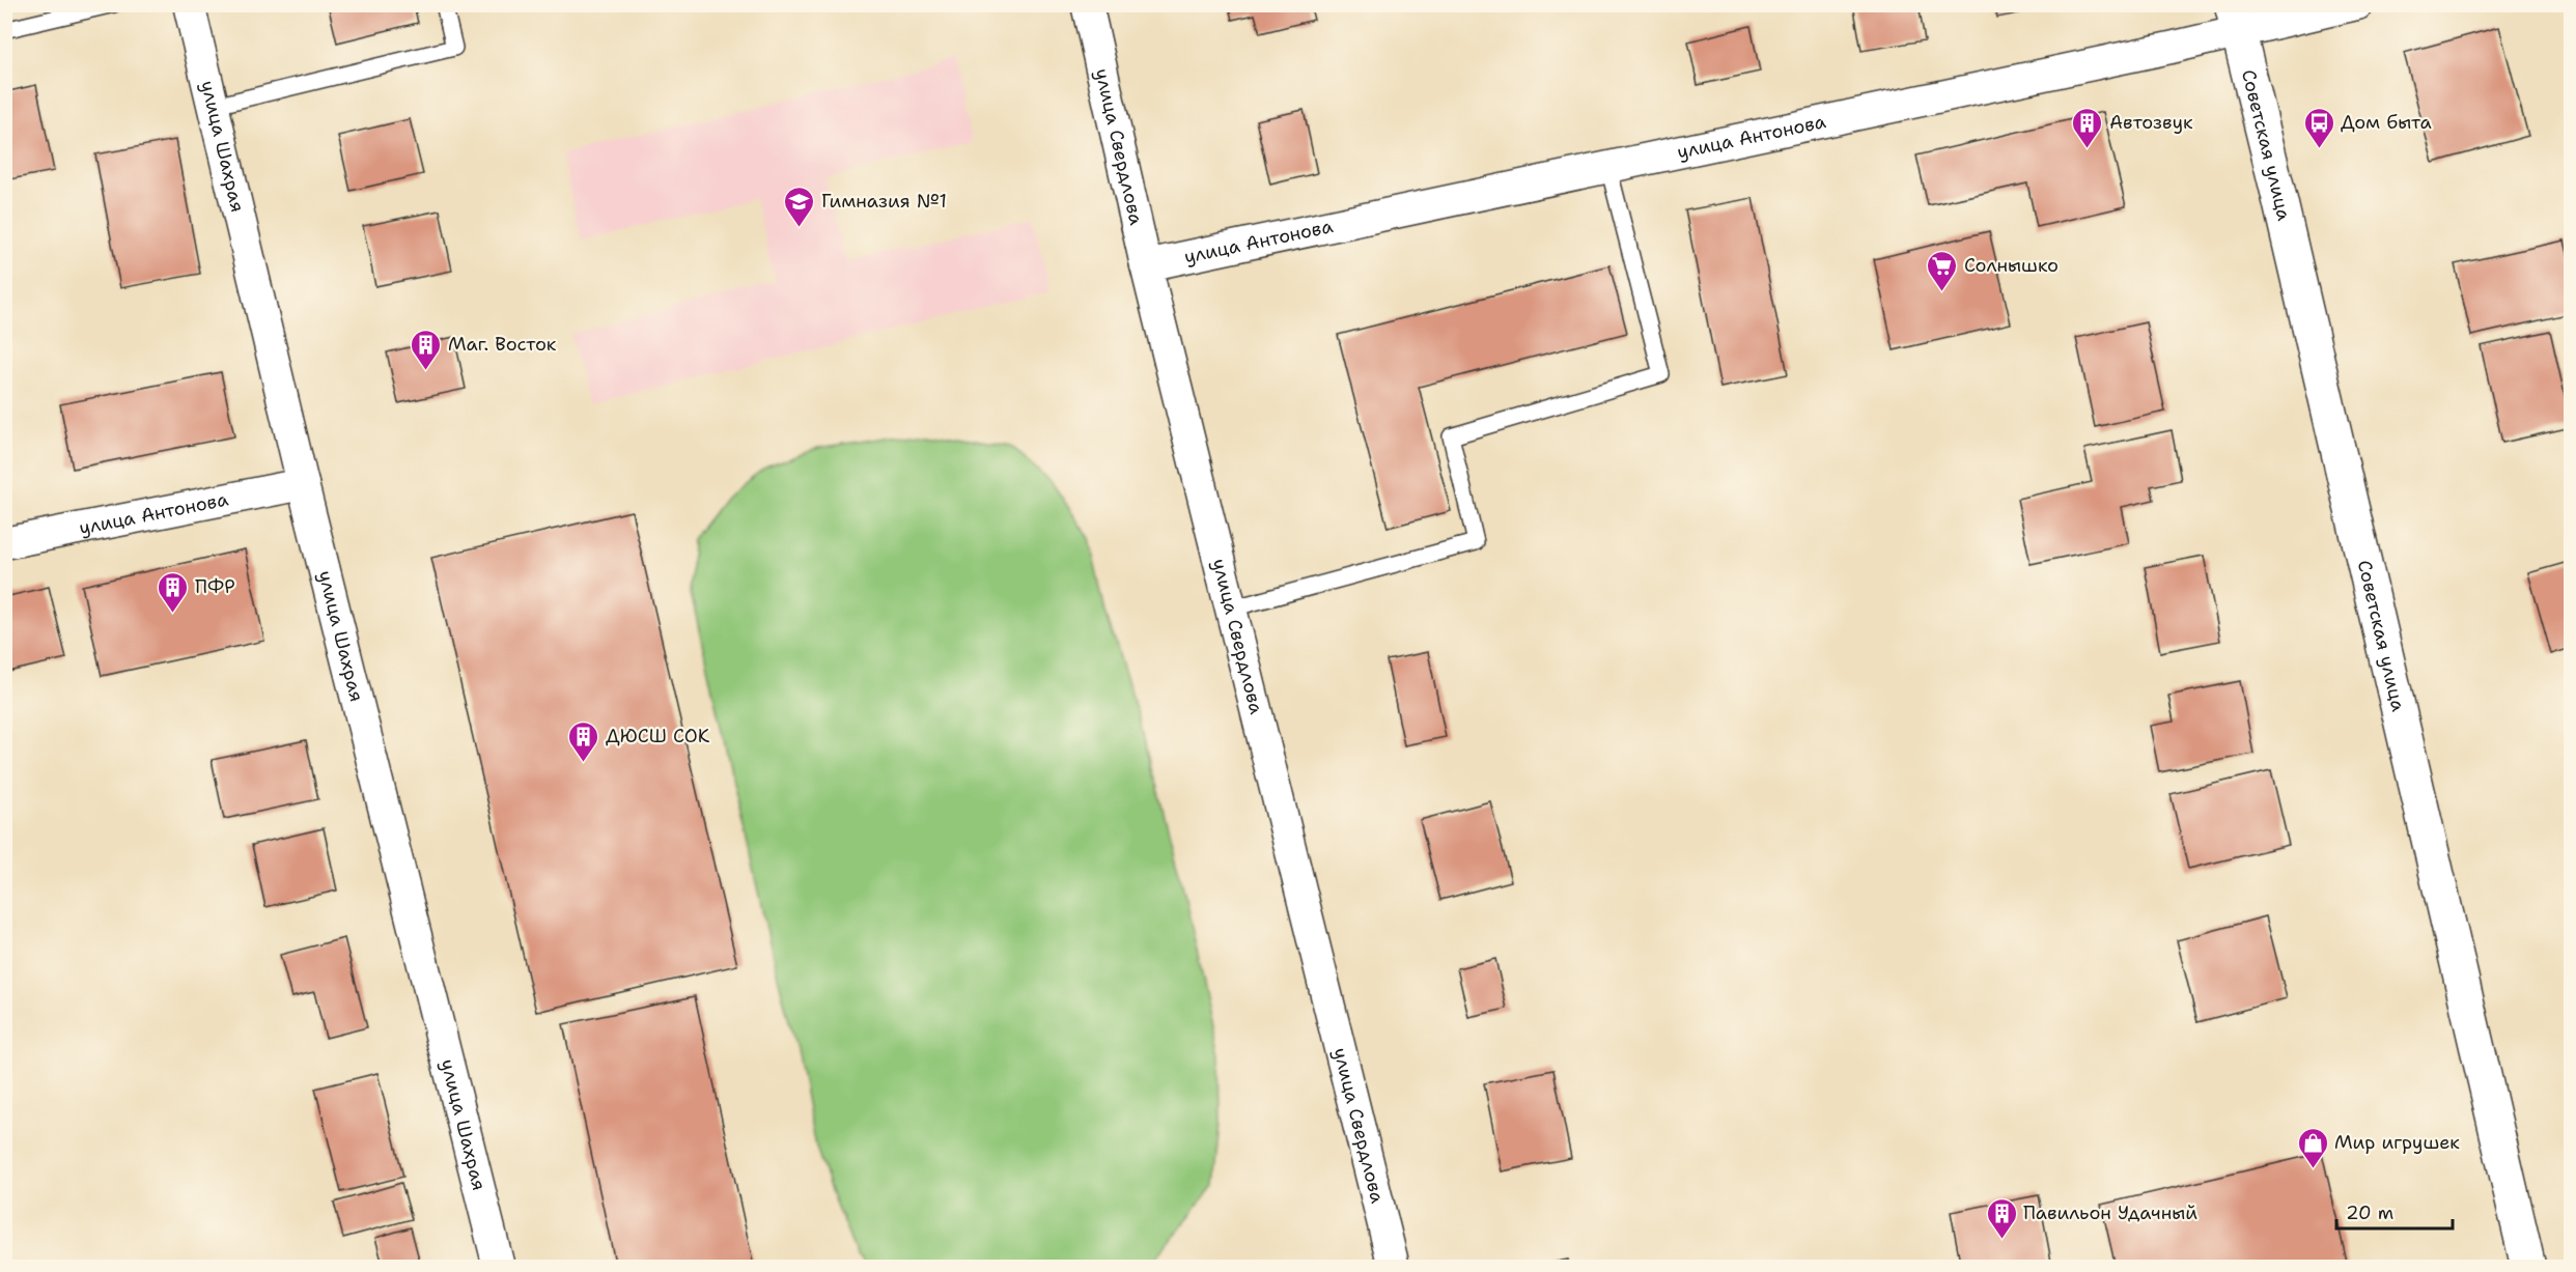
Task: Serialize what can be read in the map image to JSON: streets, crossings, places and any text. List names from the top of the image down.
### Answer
{
  "streets": {
    "main road": ["Советская улица"],
    "street": ["улица Антонова", "улица Шахрая", "улица Свердлова"]
  },
  "crossings": [
    ["улица Антонова", "Советская улица"],
    ["улица Антонова", "улица Шахрая"],
    ["улица Антонова", "улица Свердлова"]
  ],
  "places": {
    "building": [
      "Автозвук",
      "Маг. Восток",
      "ПФР",
      "ДЮСШ СОК",
      "Павильон Удачный"
    ],
    "bus stop": ["Дом быта"],
    "school or university": ["Гимназия №1"],
    "supermarket": ["Солнышко"],
    "shop": ["Мир игрушек"]
  },
  "scale_bar": "20 m"
}
